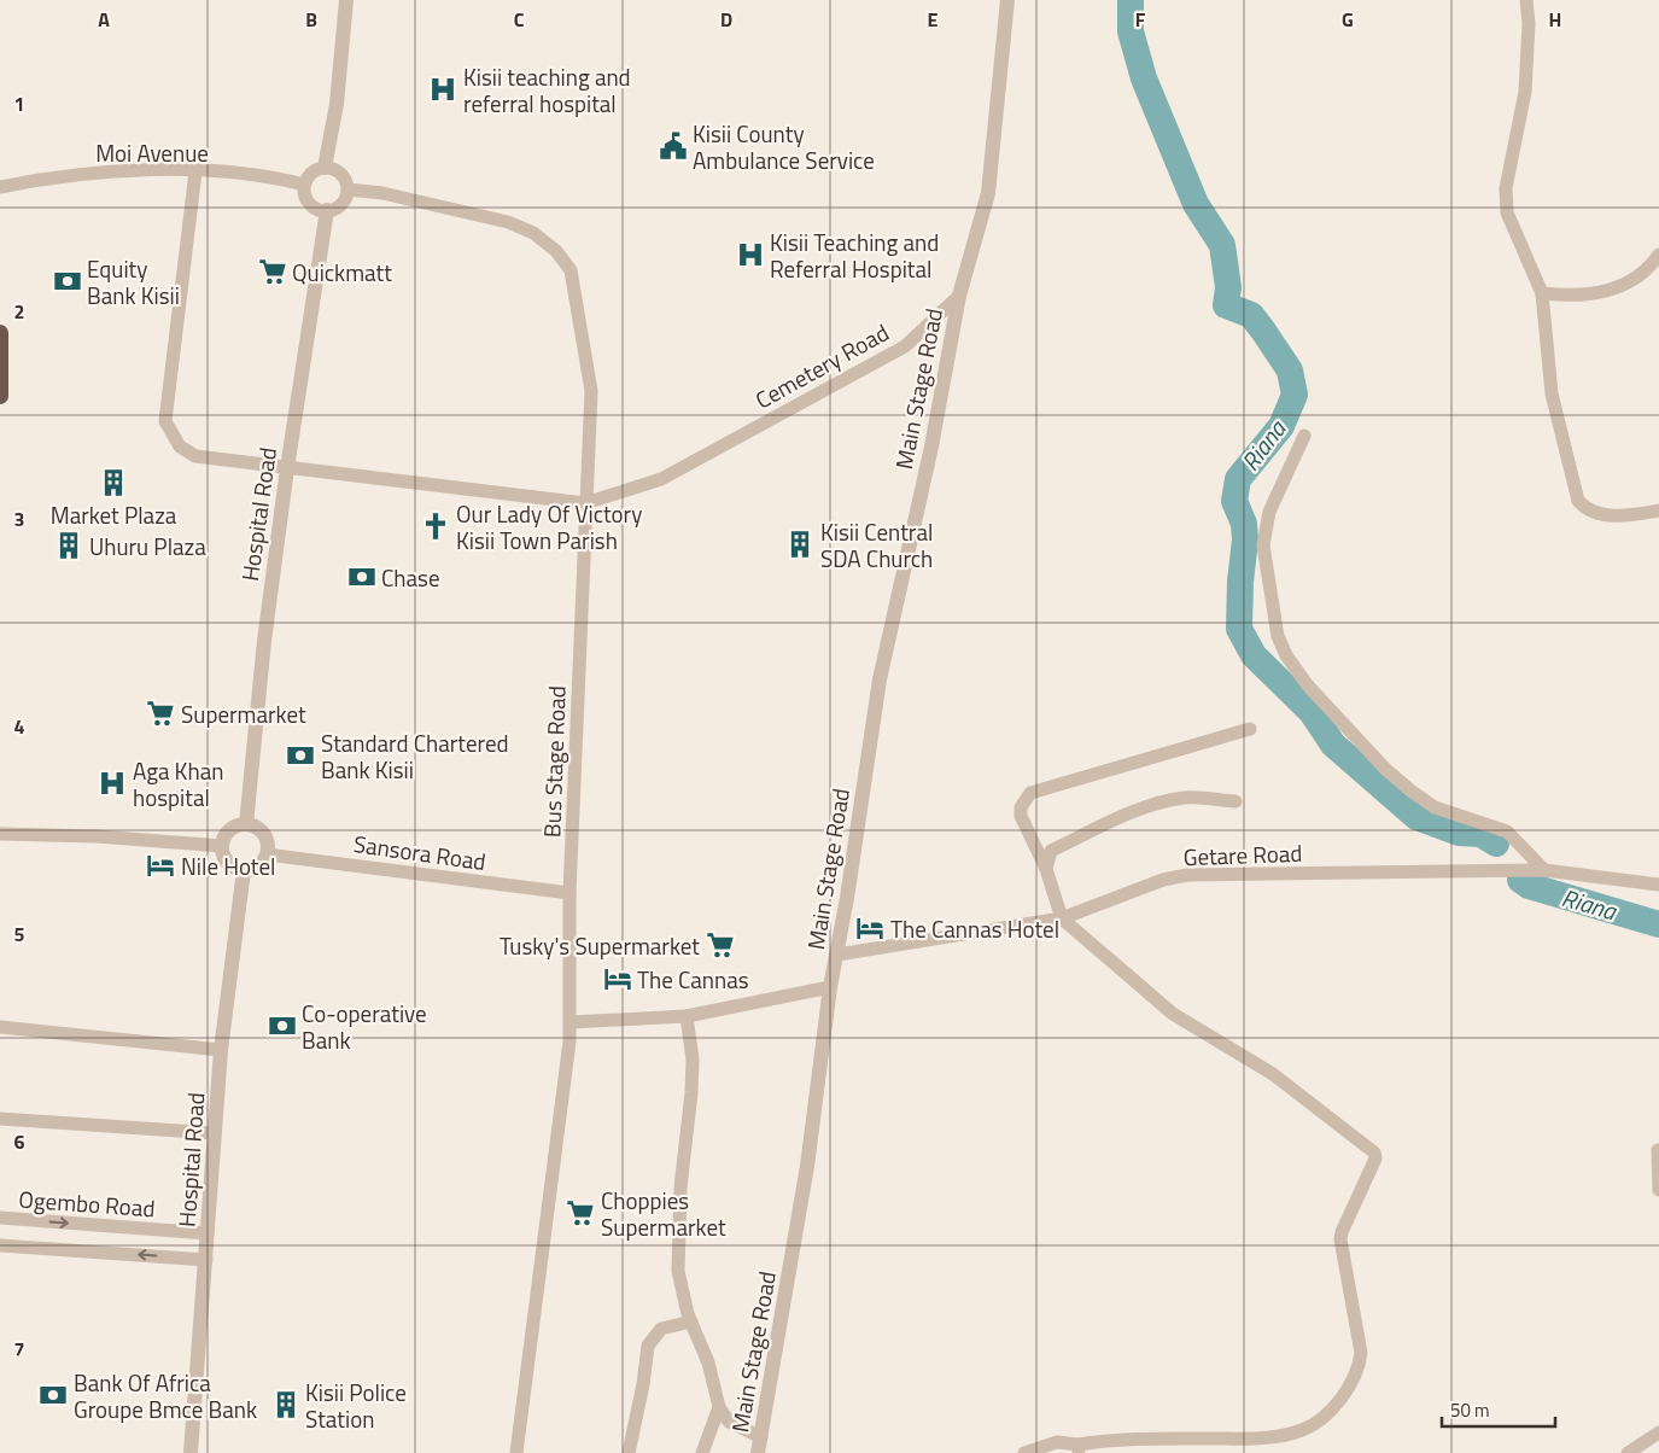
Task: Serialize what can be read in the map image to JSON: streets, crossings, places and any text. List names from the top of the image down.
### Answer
{
  "streets": {
    "street": [
      "Moi Avenue",
      "Cemetery Road",
      "Main Stage Road",
      "Hospital Road",
      "Bus Stage Road",
      "Sansora Road",
      "Getare Road",
      "Ogembo Road"
    ]
  },
  "crossings": [
    ["Moi Avenue", "Hospital Road"],
    ["Moi Avenue", "Bus Stage Road"],
    ["Cemetery Road", "Main Stage Road"],
    ["Cemetery Road", "Bus Stage Road"],
    ["Main Stage Road", "Getare Road"],
    ["Hospital Road", "Bus Stage Road"],
    ["Hospital Road", "Sansora Road"],
    ["Hospital Road", "Ogembo Road"],
    ["Bus Stage Road", "Sansora Road"]
  ],
  "water": ["Riana"],
  "places": {
    "hospital": ["Kisii teaching and referral hospital", "Kisii Teaching and Referral Hospital", "Aga Khan hospital"],
    "public building": ["Kisii County Ambulance Service"],
    "supermarket": [
      "Quickmatt",
      "Supermarket",
      "Tusky's Supermarket",
      "Choppies Supermarket"
    ],
    "bank": [
      "Equity Bank Kisii",
      "Chase",
      "Standard Chartered Bank Kisii",
      "Co-operative Bank",
      "Bank Of Africa Groupe Bmce Bank"
    ],
    "building": [
      "Market Plaza",
      "Kisii Central SDA Church",
      "Uhuru Plaza",
      "Kisii Police Station"
    ],
    "church": ["Our Lady Of Victory Kisii Town Parish"],
    "hotel": ["Nile Hotel", "The Cannas Hotel", "The Cannas"]
  },
  "scale_bar": "50 m",
  "grid": {
    "columns": [
      "A",
      "B",
      "C",
      "D",
      "E",
      "F",
      "G",
      "H"
    ],
    "rows": [
      "1",
      "2",
      "3",
      "4",
      "5",
      "6",
      "7"
    ]
  }
}
